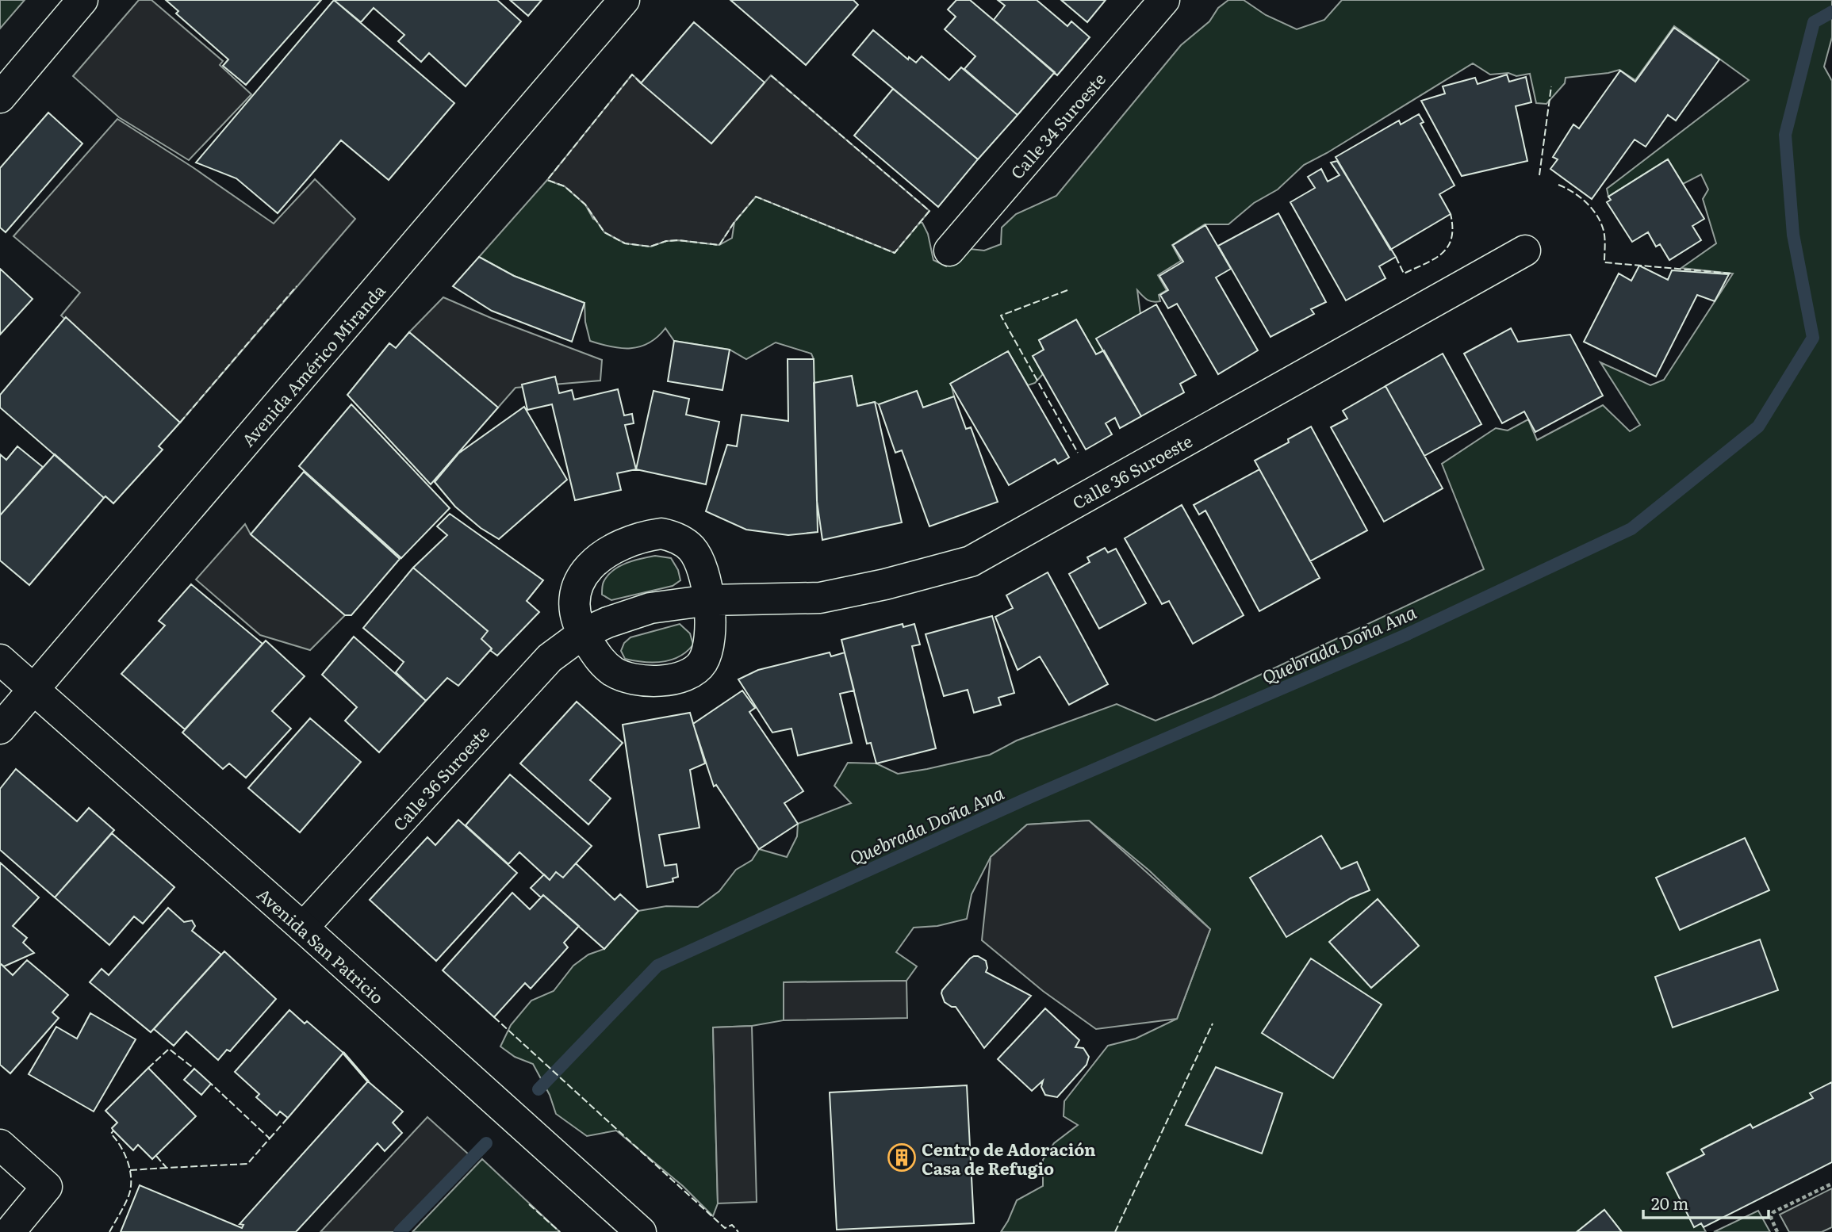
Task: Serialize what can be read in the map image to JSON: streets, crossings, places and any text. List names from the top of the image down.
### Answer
{
  "streets": {
    "street": [
      "Calle 34 Suroeste",
      "Avenida Américo Miranda",
      "Calle 36 Suroeste",
      "Avenida San Patricio"
    ]
  },
  "crossings": [
    ["Avenida Américo Miranda", "Avenida San Patricio"],
    ["Calle 36 Suroeste", "Avenida San Patricio"]
  ],
  "water": ["Quebrada Doña Ana"],
  "places": {
    "building": ["Centro de Adoración Casa de Refugio"]
  },
  "scale_bar": "20 m"
}
